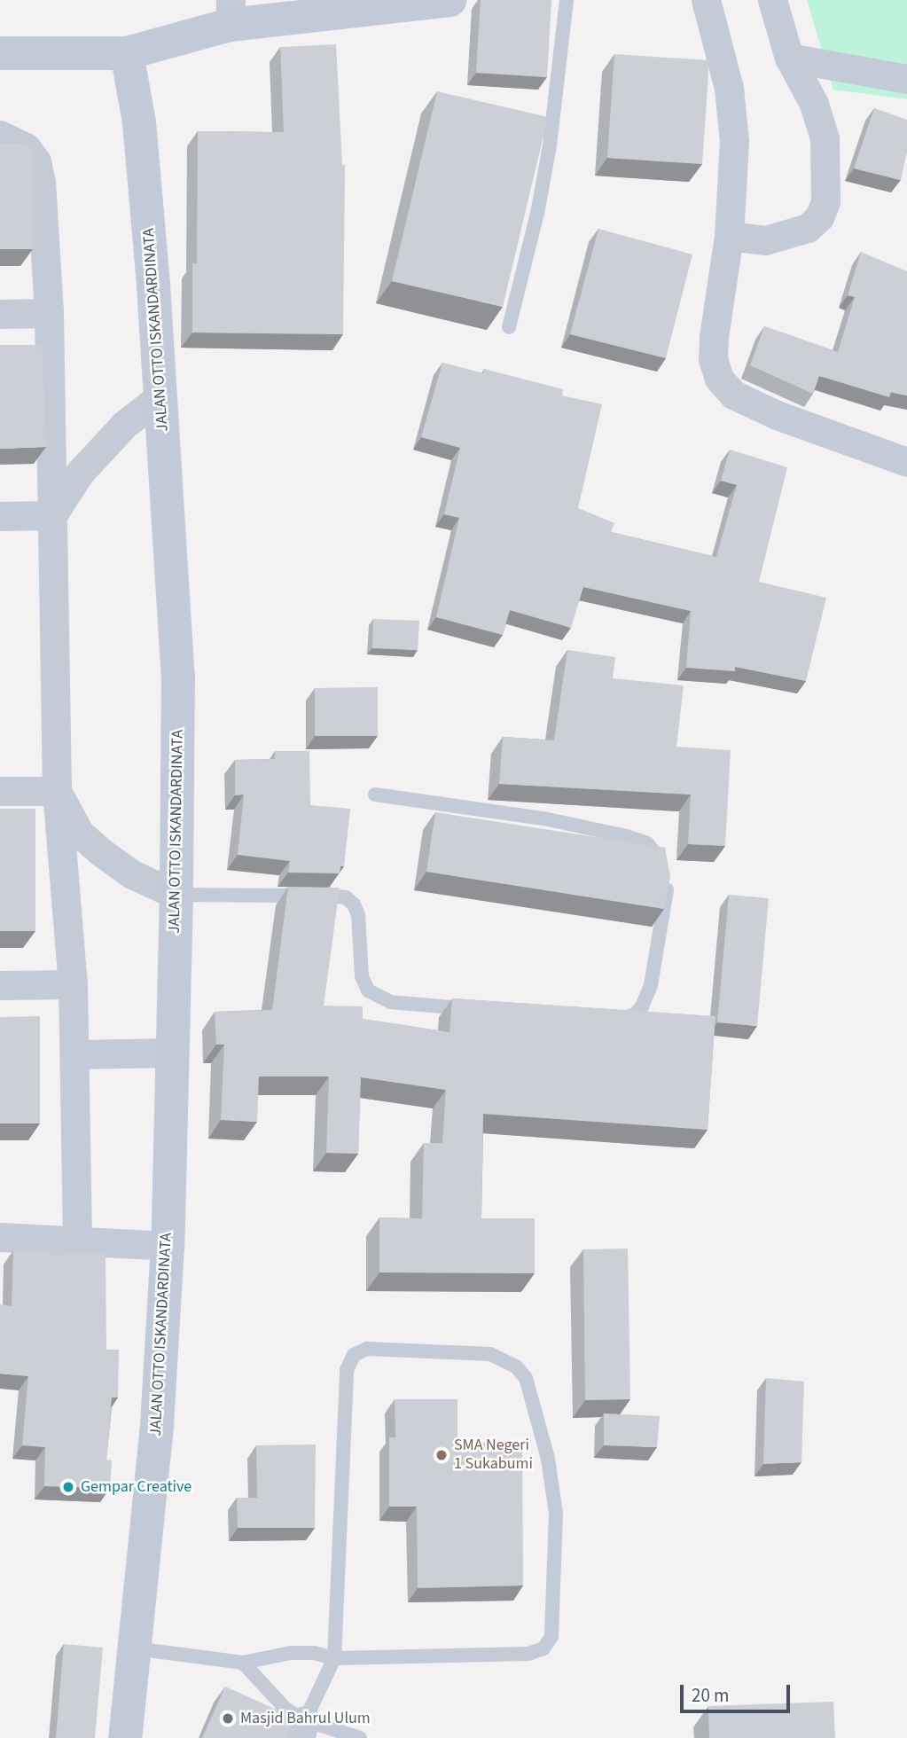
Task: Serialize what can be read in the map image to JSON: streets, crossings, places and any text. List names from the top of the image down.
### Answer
{
  "streets": {
    "main road": ["JALAN OTTO ISKANDARDINATA"]
  },
  "places": ["SMA Negeri 1 Sukabumi", "Gempar Creative", "Masjid Bahrul Ulum"],
  "scale_bar": "20 m"
}
